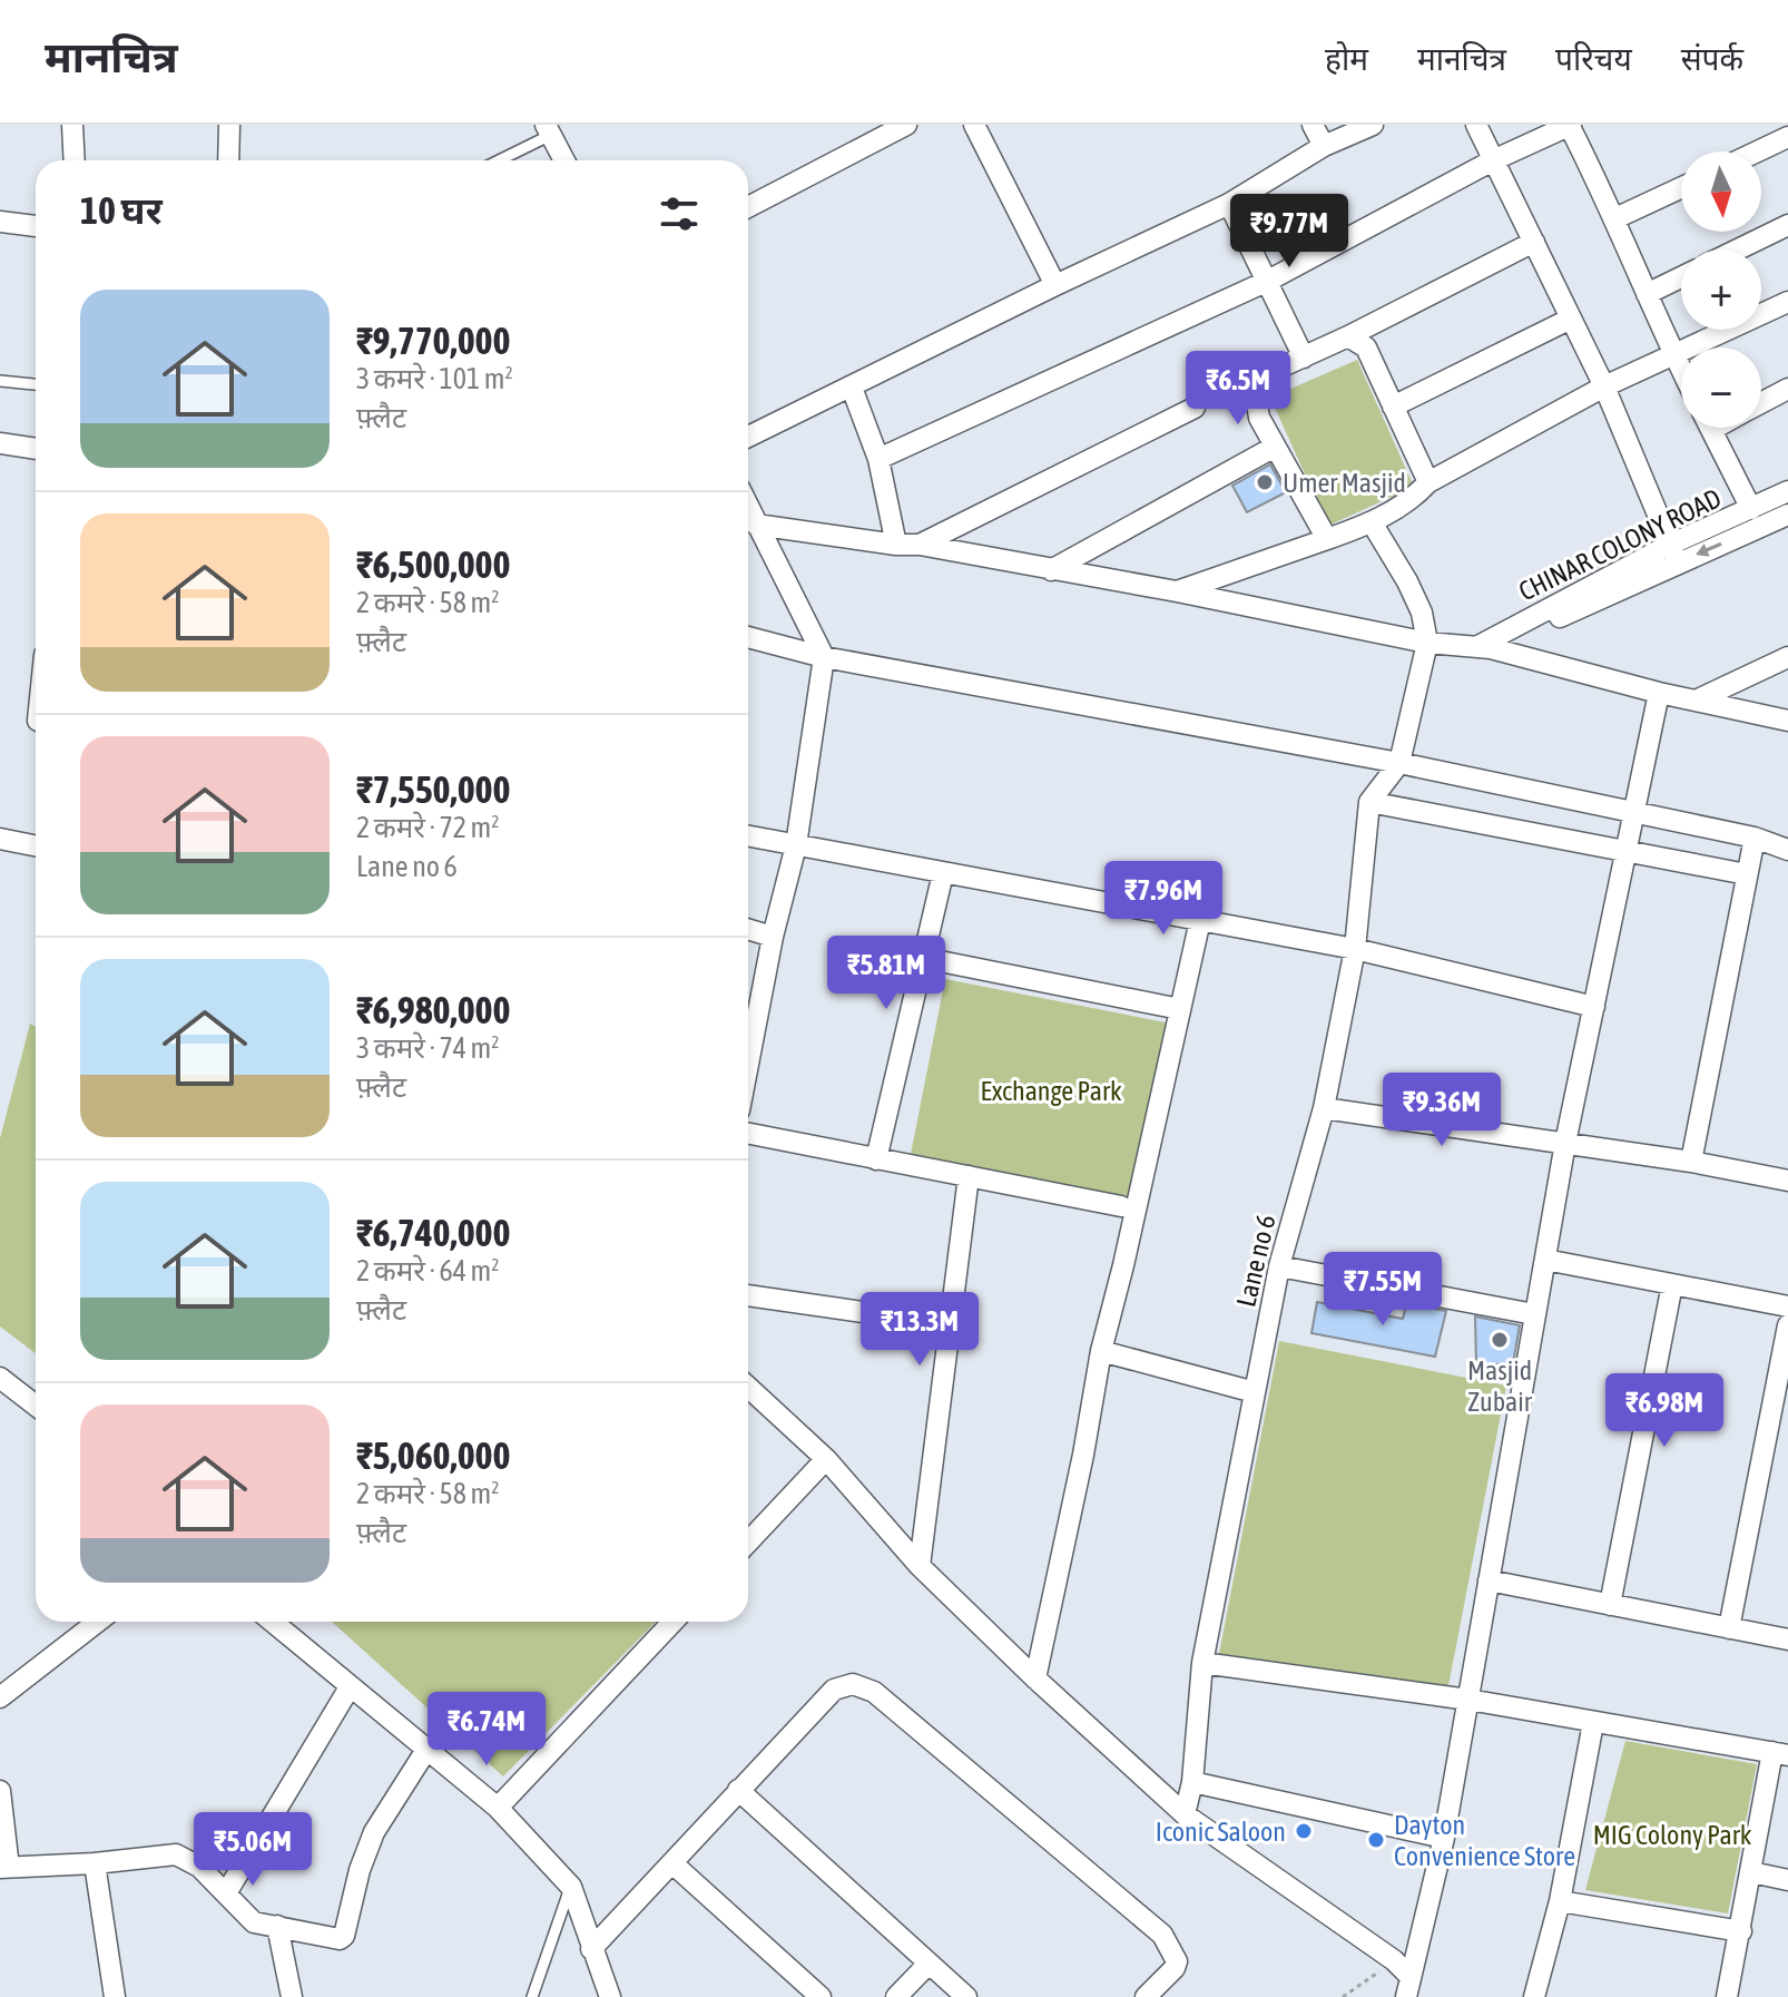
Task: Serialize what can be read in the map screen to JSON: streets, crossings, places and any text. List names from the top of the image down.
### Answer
{
  "streets": {
    "street": ["CHINAR COLONY ROAD", "Lane no 6"]
  },
  "parks": ["Exchange Park", "MIG Colony Park"],
  "places": [
    "Umer Masjid",
    "Masjid Zubair",
    "Iconic Saloon",
    "Dayton Convenience Store"
  ],
  "north": "bottom",
  "page": {
    "header": "मानचित्र",
    "nav": [
      "होम",
      "मानचित्र",
      "परिचय",
      "संपर्क"
    ],
    "map_buttons": ["+", "−"],
    "heading": "10 घर",
    "price": [
      "₹9.77M",
      "₹6.5M",
      "₹7.96M",
      "₹5.81M",
      "₹9.36M",
      "₹7.55M",
      "₹13.3M",
      "₹6.98M",
      "₹6.74M",
      "₹5.06M"
    ],
    "list": [
      {
        "name": "₹9,770,000",
        "note": "3 कमरे · 101 m² · फ़्लैट"
      },
      {
        "name": "₹6,500,000",
        "note": "2 कमरे · 58 m² · फ़्लैट"
      },
      {
        "name": "₹7,550,000",
        "note": "2 कमरे · 72 m² · Lane no 6"
      },
      {
        "name": "₹6,980,000",
        "note": "3 कमरे · 74 m² · फ़्लैट"
      },
      {
        "name": "₹6,740,000",
        "note": "2 कमरे · 64 m² · फ़्लैट"
      },
      {
        "name": "₹5,060,000",
        "note": "2 कमरे · 58 m² · फ़्लैट"
      }
    ]
  }
}
